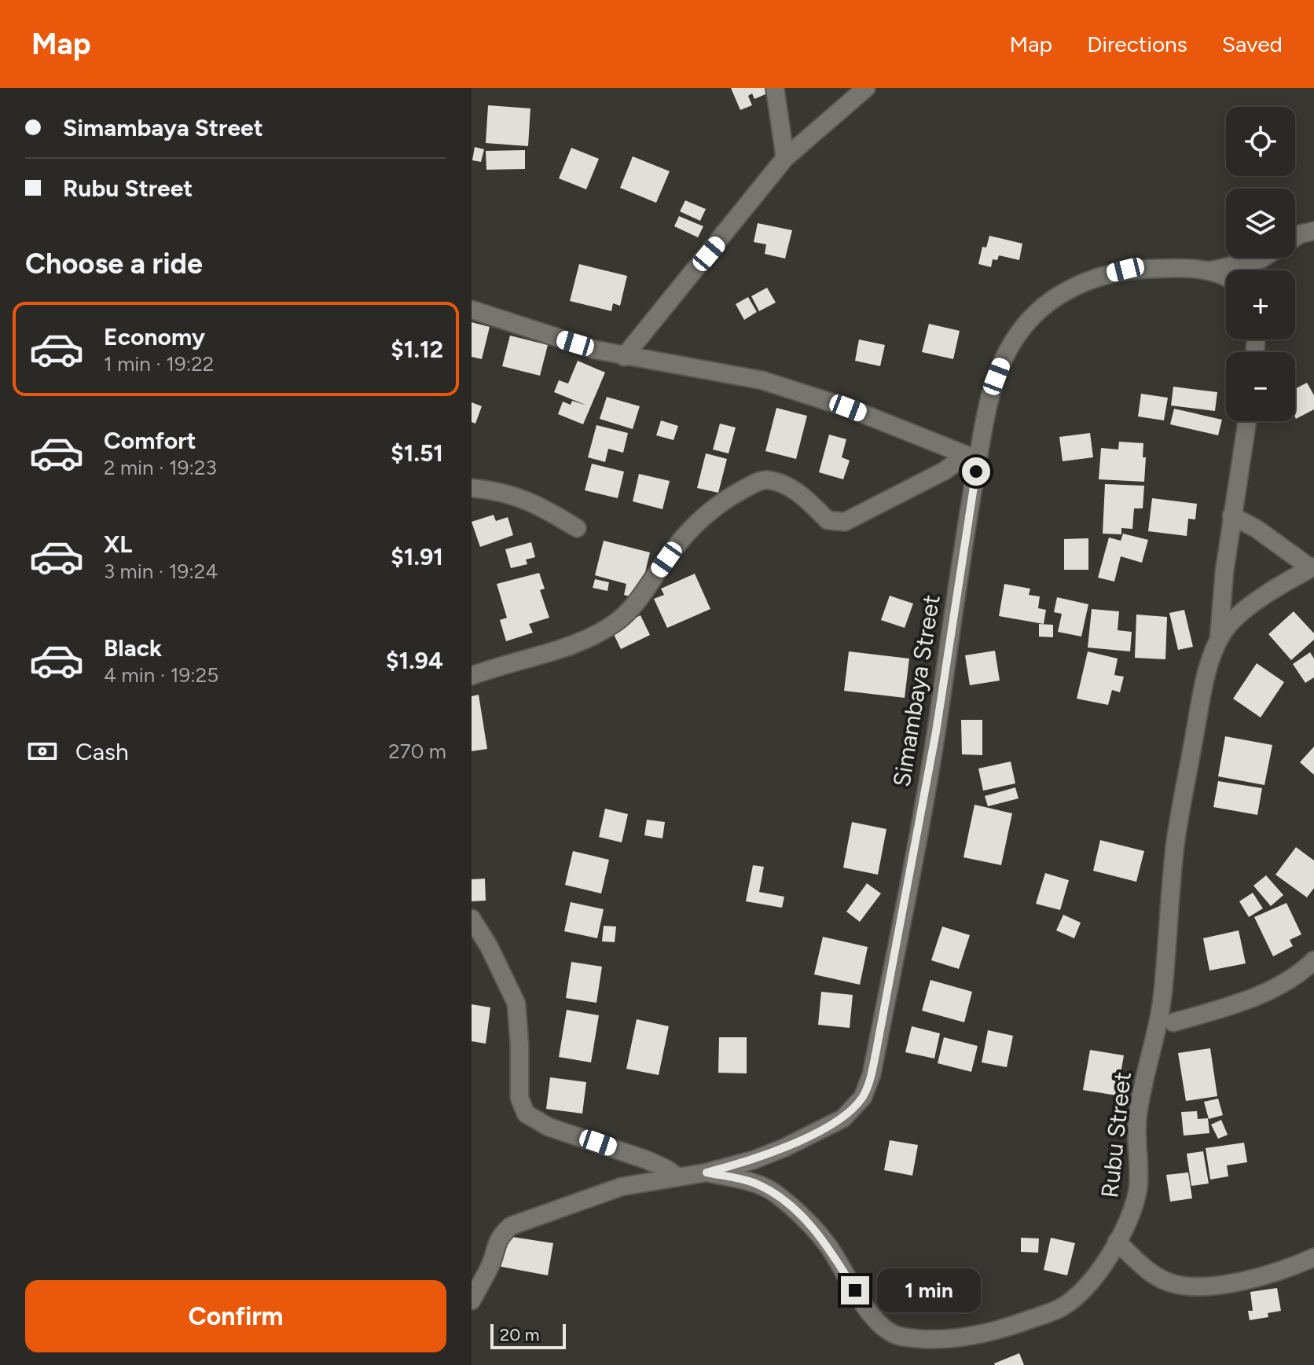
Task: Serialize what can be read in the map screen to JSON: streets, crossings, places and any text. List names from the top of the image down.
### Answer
{
  "streets": {
    "street": ["Simambaya Street", "Rubu Street"]
  },
  "crossings": [
    ["Simambaya Street", "Rubu Street"]
  ],
  "scale_bar": "20 m",
  "page": {
    "header": "Map",
    "nav": ["Map", "Directions", "Saved"],
    "banner": ["Simambaya Street", "Rubu Street"],
    "map_buttons": ["+", "−"],
    "heading": "Choose a ride",
    "list": [
      {
        "name": "Economy",
        "note": "1 min · 19:22",
        "value": "$1.12"
      },
      {
        "name": "Comfort",
        "note": "2 min · 19:23",
        "value": "$1.51"
      },
      {
        "name": "XL",
        "note": "3 min · 19:24",
        "value": "$1.91"
      },
      {
        "name": "Black",
        "note": "4 min · 19:25",
        "value": "$1.94"
      }
    ],
    "pay": ["Cash", "270 m"],
    "buttons": "Confirm",
    "bubble": "1 min",
    "scale": "20 m"
  }
}
